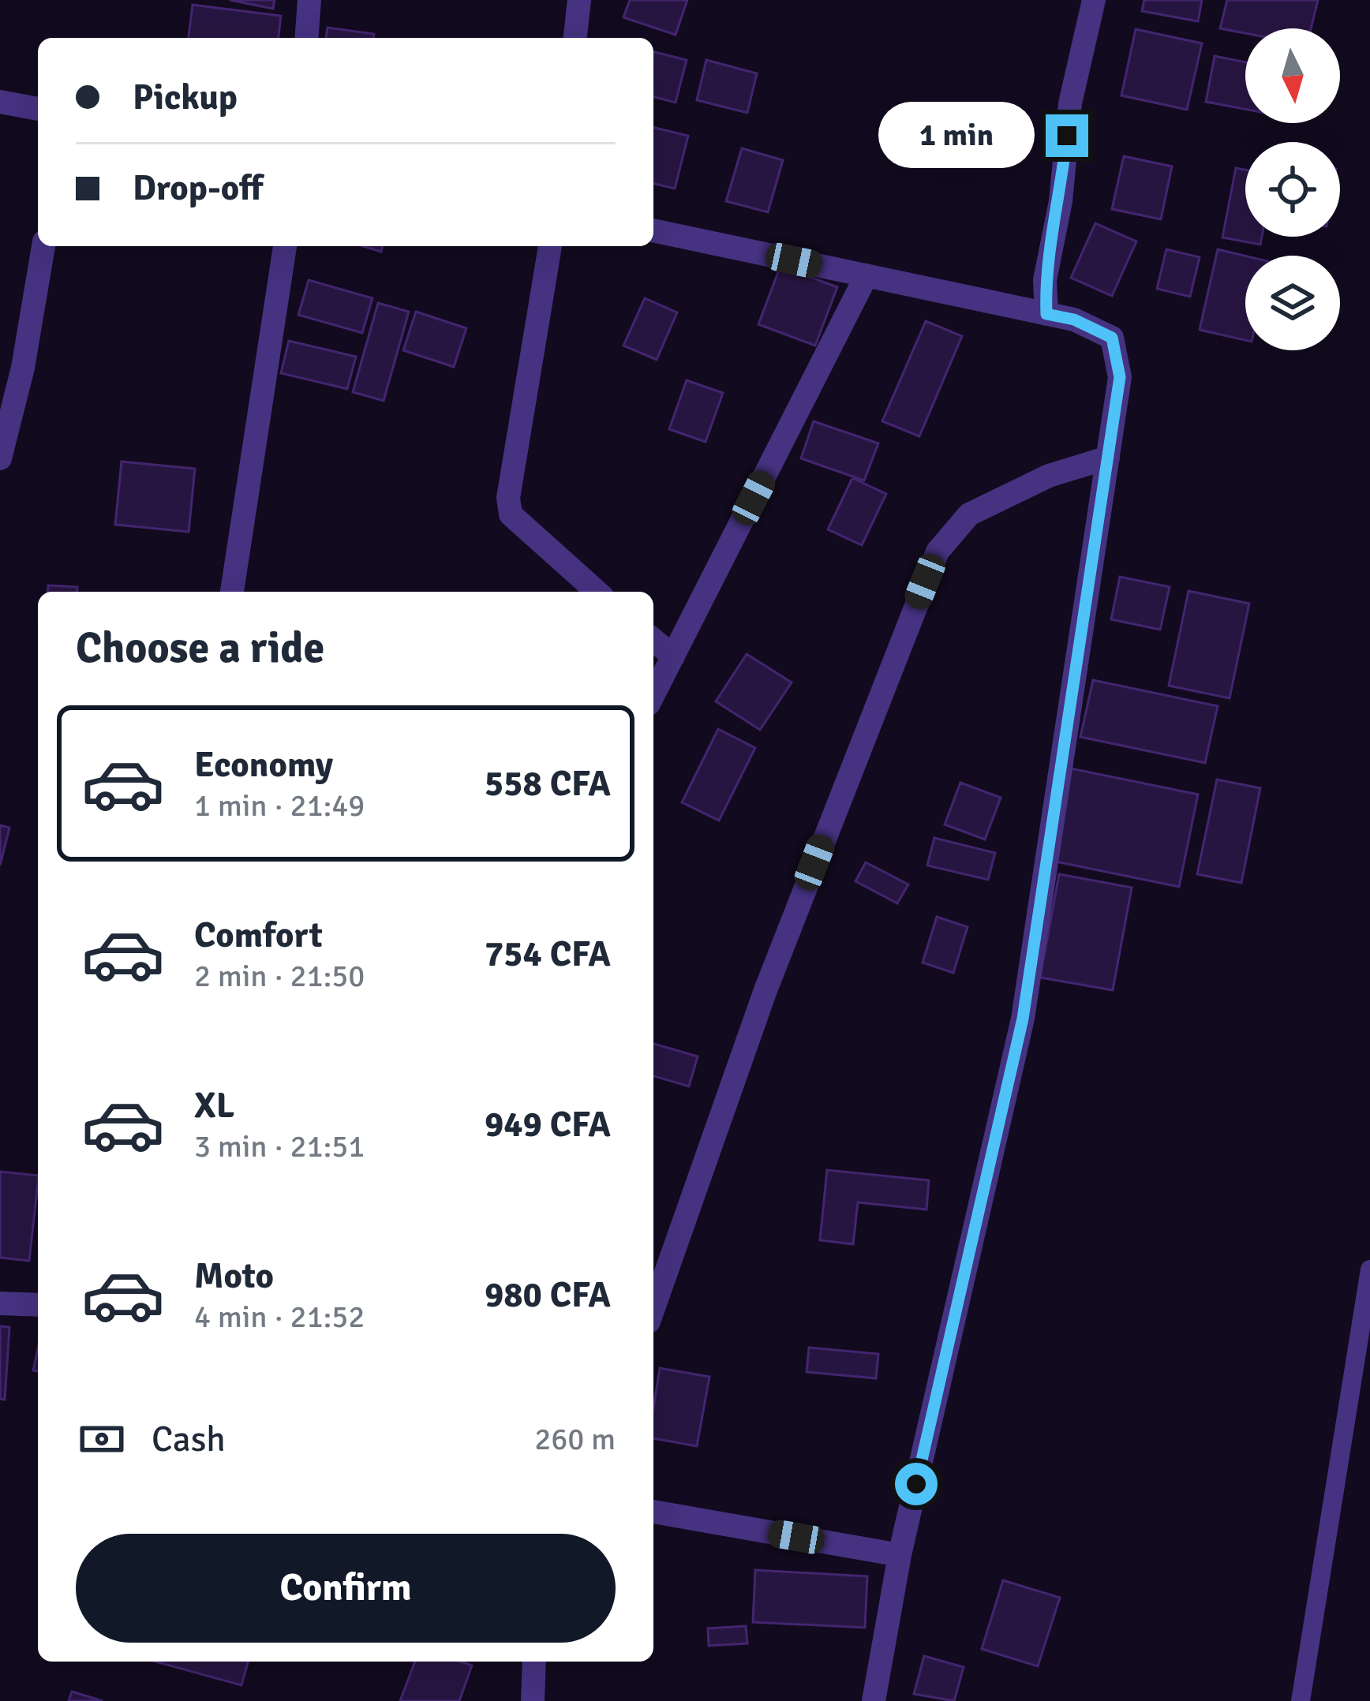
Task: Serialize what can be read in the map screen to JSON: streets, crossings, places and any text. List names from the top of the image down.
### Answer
{
  "north": "bottom",
  "page": {
    "banner": ["Pickup", "Drop-off"],
    "bubble": "1 min",
    "heading": "Choose a ride",
    "list": [
      {
        "name": "Economy",
        "note": "1 min · 21:49",
        "value": "558 CFA"
      },
      {
        "name": "Comfort",
        "note": "2 min · 21:50",
        "value": "754 CFA"
      },
      {
        "name": "XL",
        "note": "3 min · 21:51",
        "value": "949 CFA"
      },
      {
        "name": "Moto",
        "note": "4 min · 21:52",
        "value": "980 CFA"
      }
    ],
    "pay": ["Cash", "260 m"],
    "buttons": "Confirm"
  }
}
